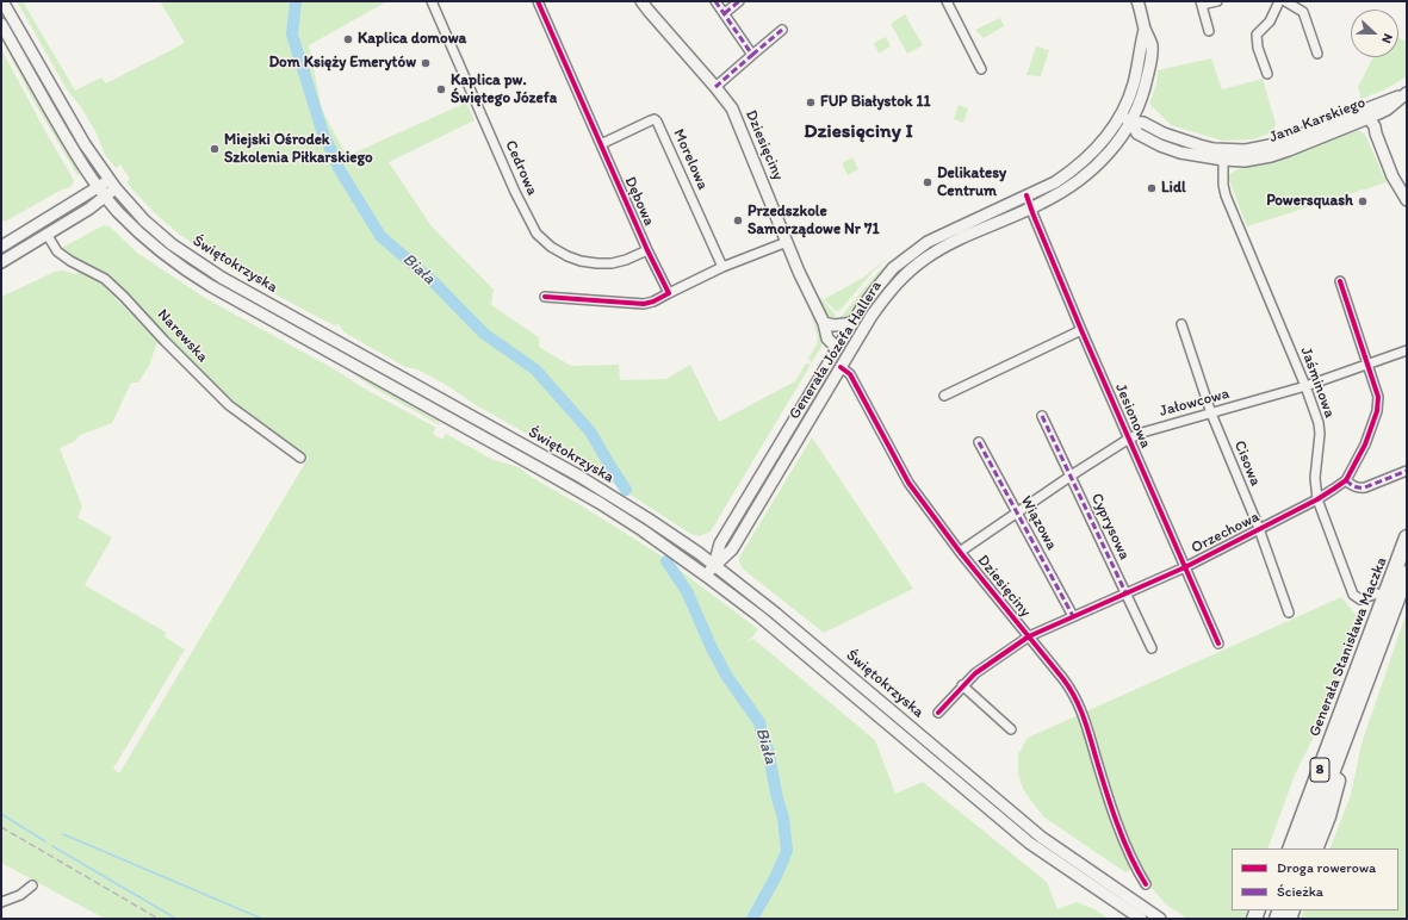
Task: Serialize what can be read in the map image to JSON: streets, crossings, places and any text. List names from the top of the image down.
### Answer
{
  "streets": {
    "highway": ["Generała Stanisława Maczka", "8"],
    "main road": [
      "Jana Karskiego",
      "Dziesięciny",
      "Świętokrzyska",
      "Generała Józefa Hallera"
    ],
    "street": [
      "Morelowa",
      "Cedrowa",
      "Dębowa",
      "Narewska",
      "Jaśminowa",
      "Jałowcowa",
      "Jesionowa",
      "Cisowa",
      "Wiązowa",
      "Cyprysowa",
      "Orzechowa"
    ]
  },
  "crossings": [
    ["Jana Karskiego", "Generała Józefa Hallera"],
    ["Jana Karskiego", "Jaśminowa"],
    ["Dziesięciny", "Generała Józefa Hallera"],
    ["Dziesięciny", "Jałowcowa"],
    ["Dziesięciny", "Orzechowa"],
    ["Morelowa", "Dębowa"],
    ["Cedrowa", "Dębowa"],
    ["Świętokrzyska", "Generała Józefa Hallera"],
    ["Generała Józefa Hallera", "Jesionowa"],
    ["Jaśminowa", "Jałowcowa"],
    ["Jaśminowa", "Orzechowa"],
    ["Jałowcowa", "Jesionowa"],
    ["Jałowcowa", "Cisowa"],
    ["Jałowcowa", "Wiązowa"],
    ["Jałowcowa", "Cyprysowa"],
    ["Jałowcowa", "Orzechowa"],
    ["Jesionowa", "Orzechowa"],
    ["Cisowa", "Orzechowa"],
    ["Wiązowa", "Orzechowa"],
    ["Cyprysowa", "Orzechowa"]
  ],
  "districts": ["Dziesięciny I"],
  "water": ["Biała"],
  "places": [
    "Kaplica domowa",
    "Dom Księży Emerytów",
    "Kaplica pw. Świętego Józefa",
    "FUP Białystok 11",
    "Miejski Ośrodek Szkolenia Piłkarskiego",
    "Delikatesy Centrum",
    "Lidl",
    "Powersquash",
    "Przedszkole Samorządowe Nr 71"
  ],
  "legend": ["Droga rowerowa", "Ścieżka"],
  "north": "right"
}
